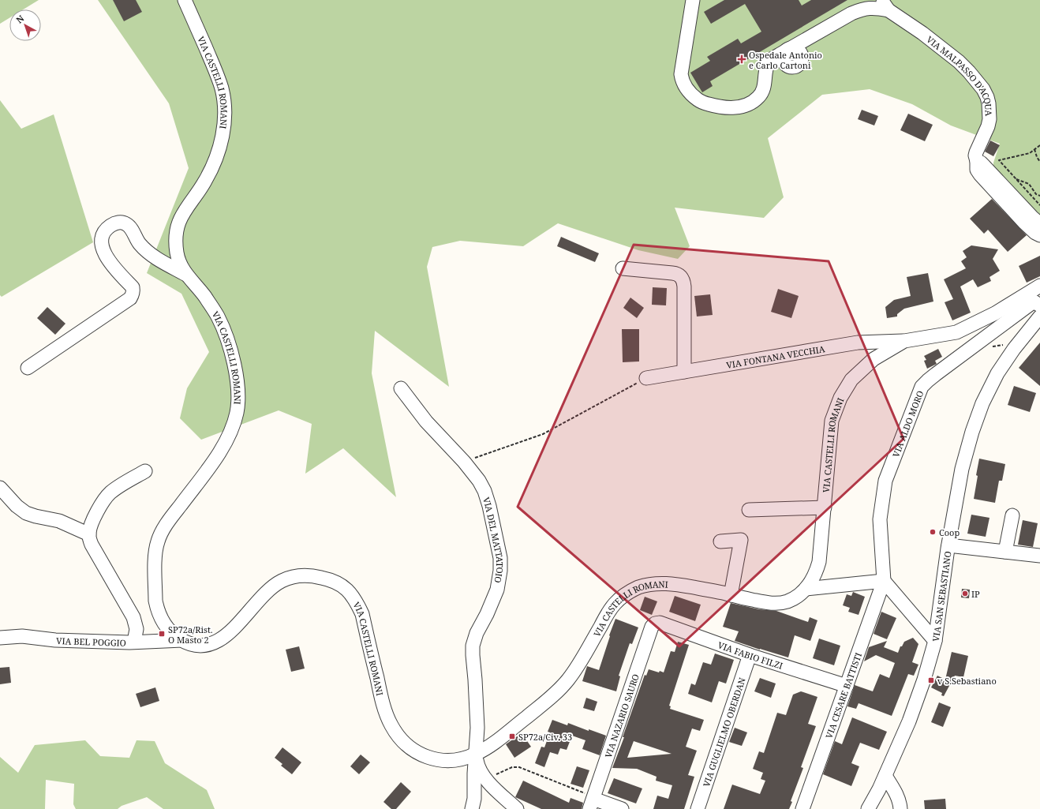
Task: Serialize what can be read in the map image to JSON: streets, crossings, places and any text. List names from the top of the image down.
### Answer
{
  "streets": {
    "street": [
      "VIA MALPASSO D'ACQUA",
      "VIA CASTELLI ROMANI",
      "VIA FONTANA VECCHIA",
      "VIA ALDO MORO",
      "VIA DEL MATTATOIO",
      "VIA SAN SEBASTIANO",
      "VIA BEL POGGIO",
      "VIA FABIO FILZI",
      "VIA CESARE BATTISTI",
      "VIA NAZARIO SAURO",
      "VIA GUGLIELMO OBERDAN"
    ]
  },
  "crossings": [
    ["VIA CASTELLI ROMANI", "VIA FONTANA VECCHIA"],
    ["VIA CASTELLI ROMANI", "VIA DEL MATTATOIO"],
    ["VIA CASTELLI ROMANI", "VIA BEL POGGIO"],
    ["VIA ALDO MORO", "VIA CESARE BATTISTI"],
    ["VIA FABIO FILZI", "VIA CESARE BATTISTI"],
    ["VIA FABIO FILZI", "VIA NAZARIO SAURO"],
    ["VIA FABIO FILZI", "VIA GUGLIELMO OBERDAN"]
  ],
  "places": {
    "health": ["Ospedale Antonio e Carlo Cartoni"],
    "other": ["Coop", "IP"],
    "transit": ["SP72a/Rist. O Masto 2", "v S.Sebastiano", "SP72a/Civ. 33"]
  },
  "north": "top left"
}
